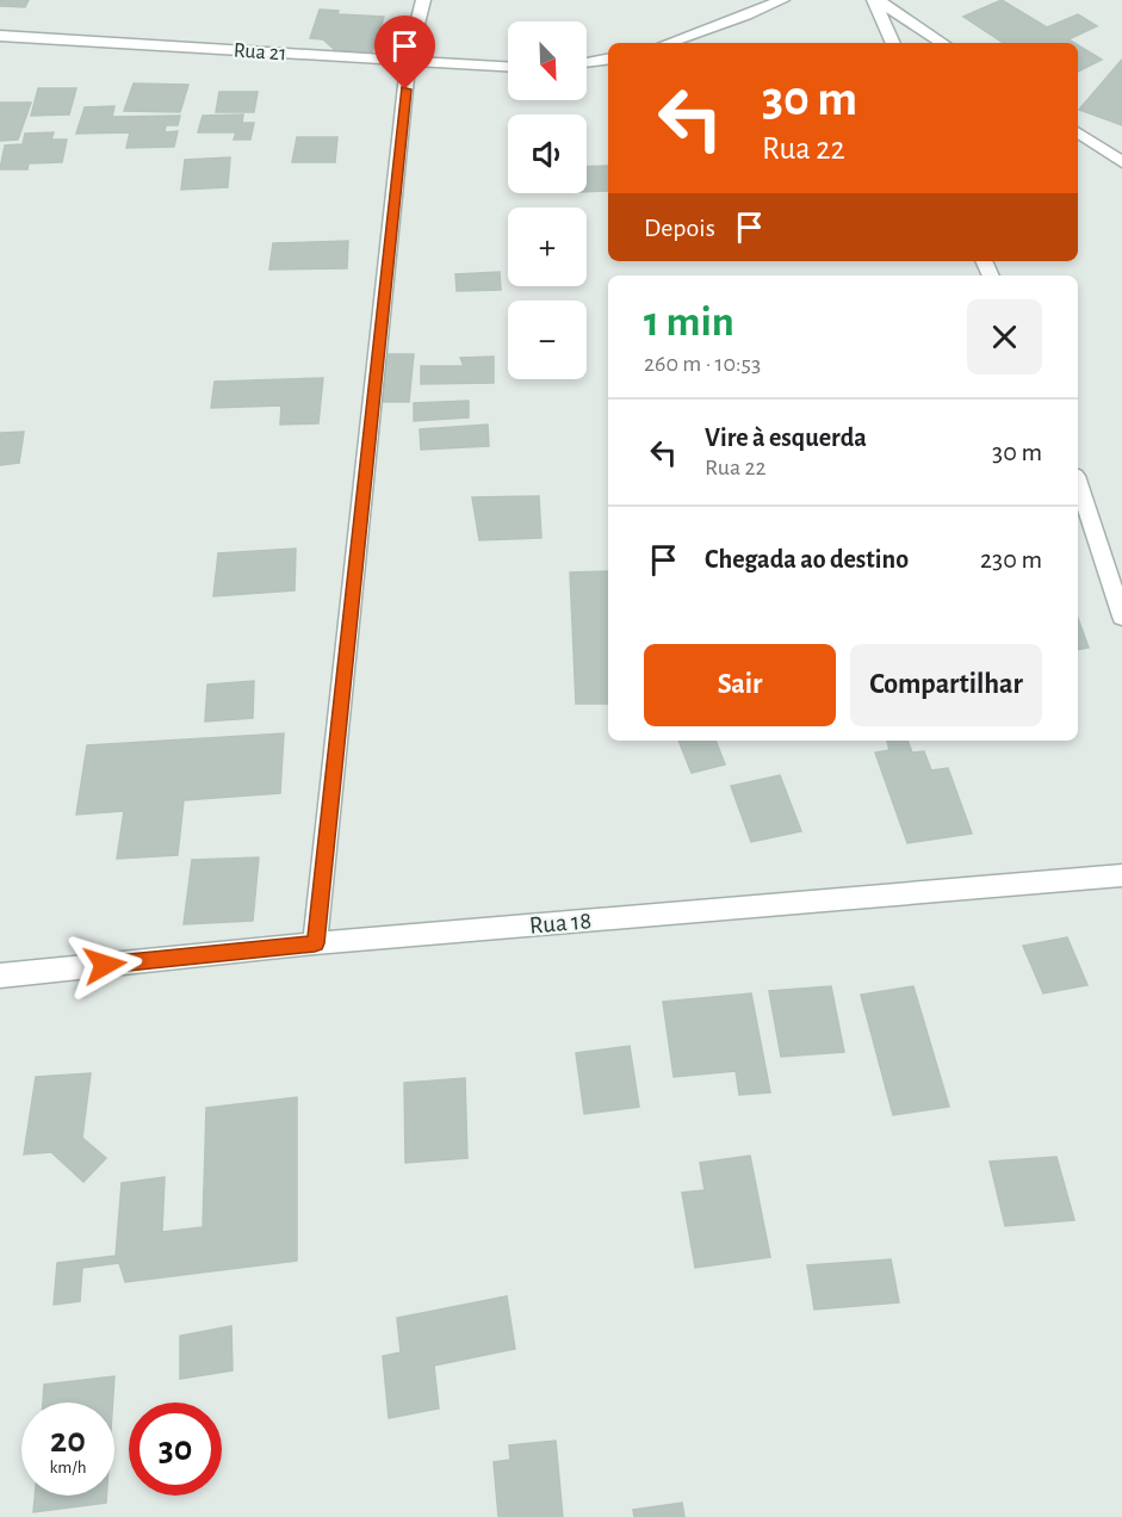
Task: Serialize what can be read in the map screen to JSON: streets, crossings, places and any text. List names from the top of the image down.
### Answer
{
  "streets": {
    "street": ["Rua 21", "Rua 18"]
  },
  "north": "bottom right",
  "page": {
    "map_buttons": ["+", "−"],
    "turn": ["30 m", "Rua 22"],
    "then": "Depois",
    "heading": ["1 min", "260 m · 10:53"],
    "list": [
      {
        "name": "Vire à esquerda",
        "note": "Rua 22",
        "value": "30 m"
      },
      {
        "name": "Chegada ao destino",
        "value": "230 m"
      }
    ],
    "buttons": ["Sair", "Compartilhar"],
    "speed": "20 km/h",
    "limit": "30"
  }
}
